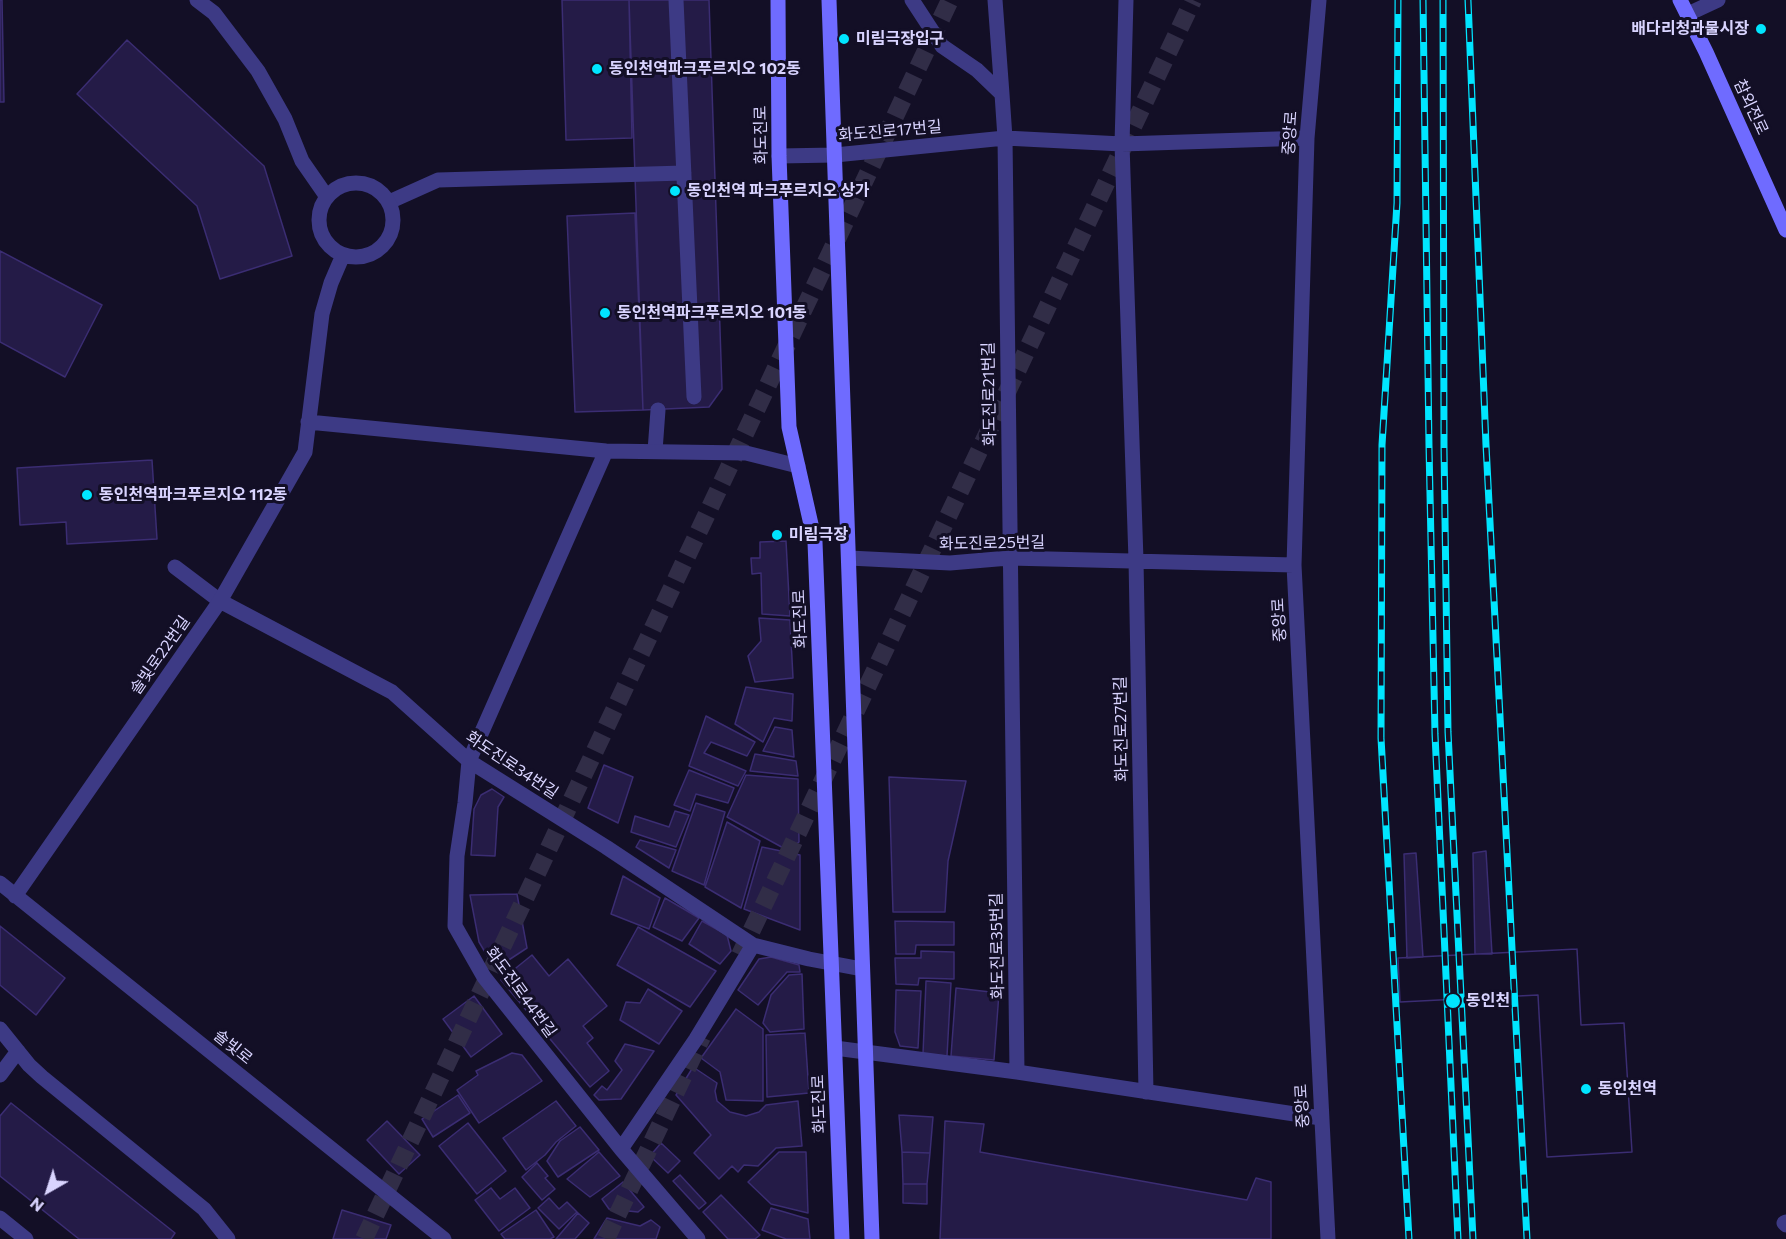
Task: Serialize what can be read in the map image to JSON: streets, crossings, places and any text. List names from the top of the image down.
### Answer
{
  "streets": {
    "street": [
      "참외전로",
      "화도진로17번길",
      "중앙로",
      "화도진로",
      "화도진로21번길",
      "화도진로25번길",
      "솔빛로22번길",
      "화도진로27번길",
      "화도진로34번길",
      "화도진로35번길",
      "화도진로44번길",
      "솔빛로"
    ]
  },
  "crossings": [
    ["화도진로17번길", "중앙로"],
    ["화도진로17번길", "화도진로"],
    ["화도진로17번길", "화도진로21번길"],
    ["중앙로", "화도진로25번길"],
    ["화도진로", "화도진로34번길"],
    ["화도진로21번길", "화도진로25번길"],
    ["화도진로21번길", "화도진로35번길"],
    ["화도진로25번길", "화도진로27번길"],
    ["솔빛로22번길", "화도진로34번길"],
    ["솔빛로22번길", "솔빛로"],
    ["화도진로34번길", "화도진로44번길"]
  ],
  "places": [
    "배다리청과물시장",
    "미림극장입구",
    "동인천역파크푸르지오 102동",
    "동인천역 파크푸르지오 상가",
    "동인천역파크푸르지오 101동",
    "동인천역파크푸르지오 112동",
    "미림극장",
    "동인천",
    "동인천역"
  ],
  "north": "bottom left"
}
